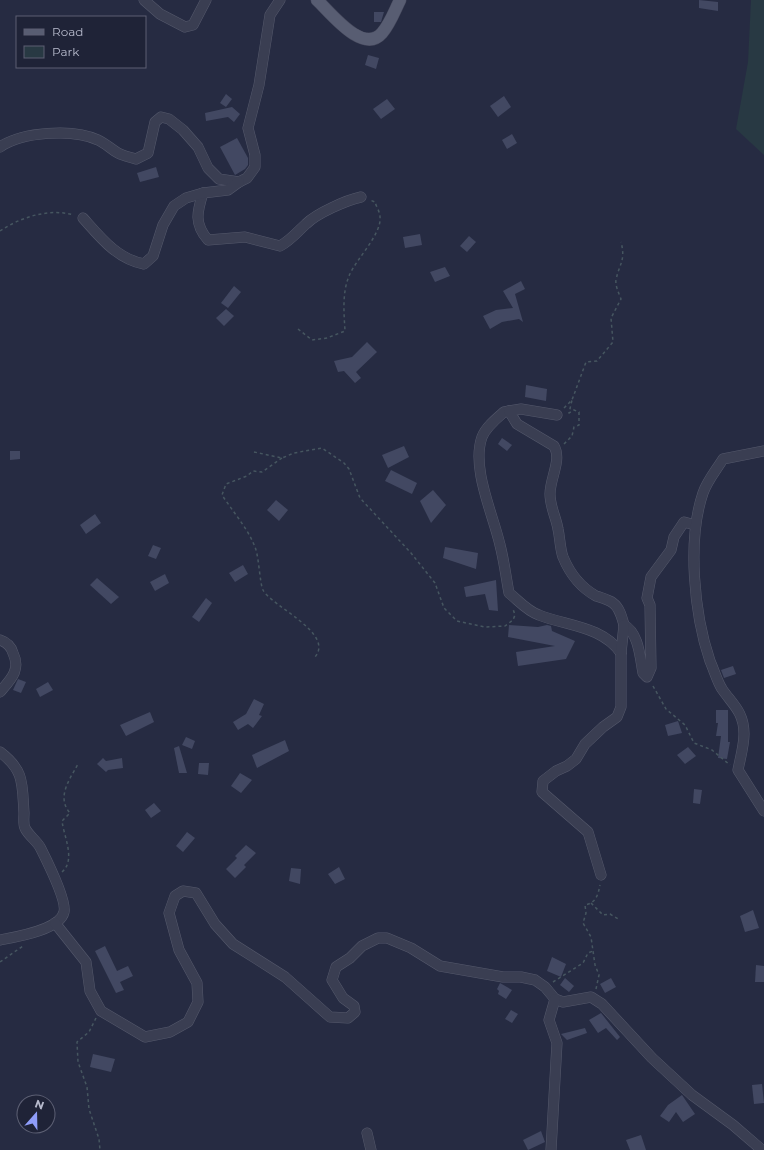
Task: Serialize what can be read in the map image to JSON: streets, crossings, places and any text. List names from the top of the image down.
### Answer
{
  "legend": ["Road", "Park"],
  "north": "top"
}
